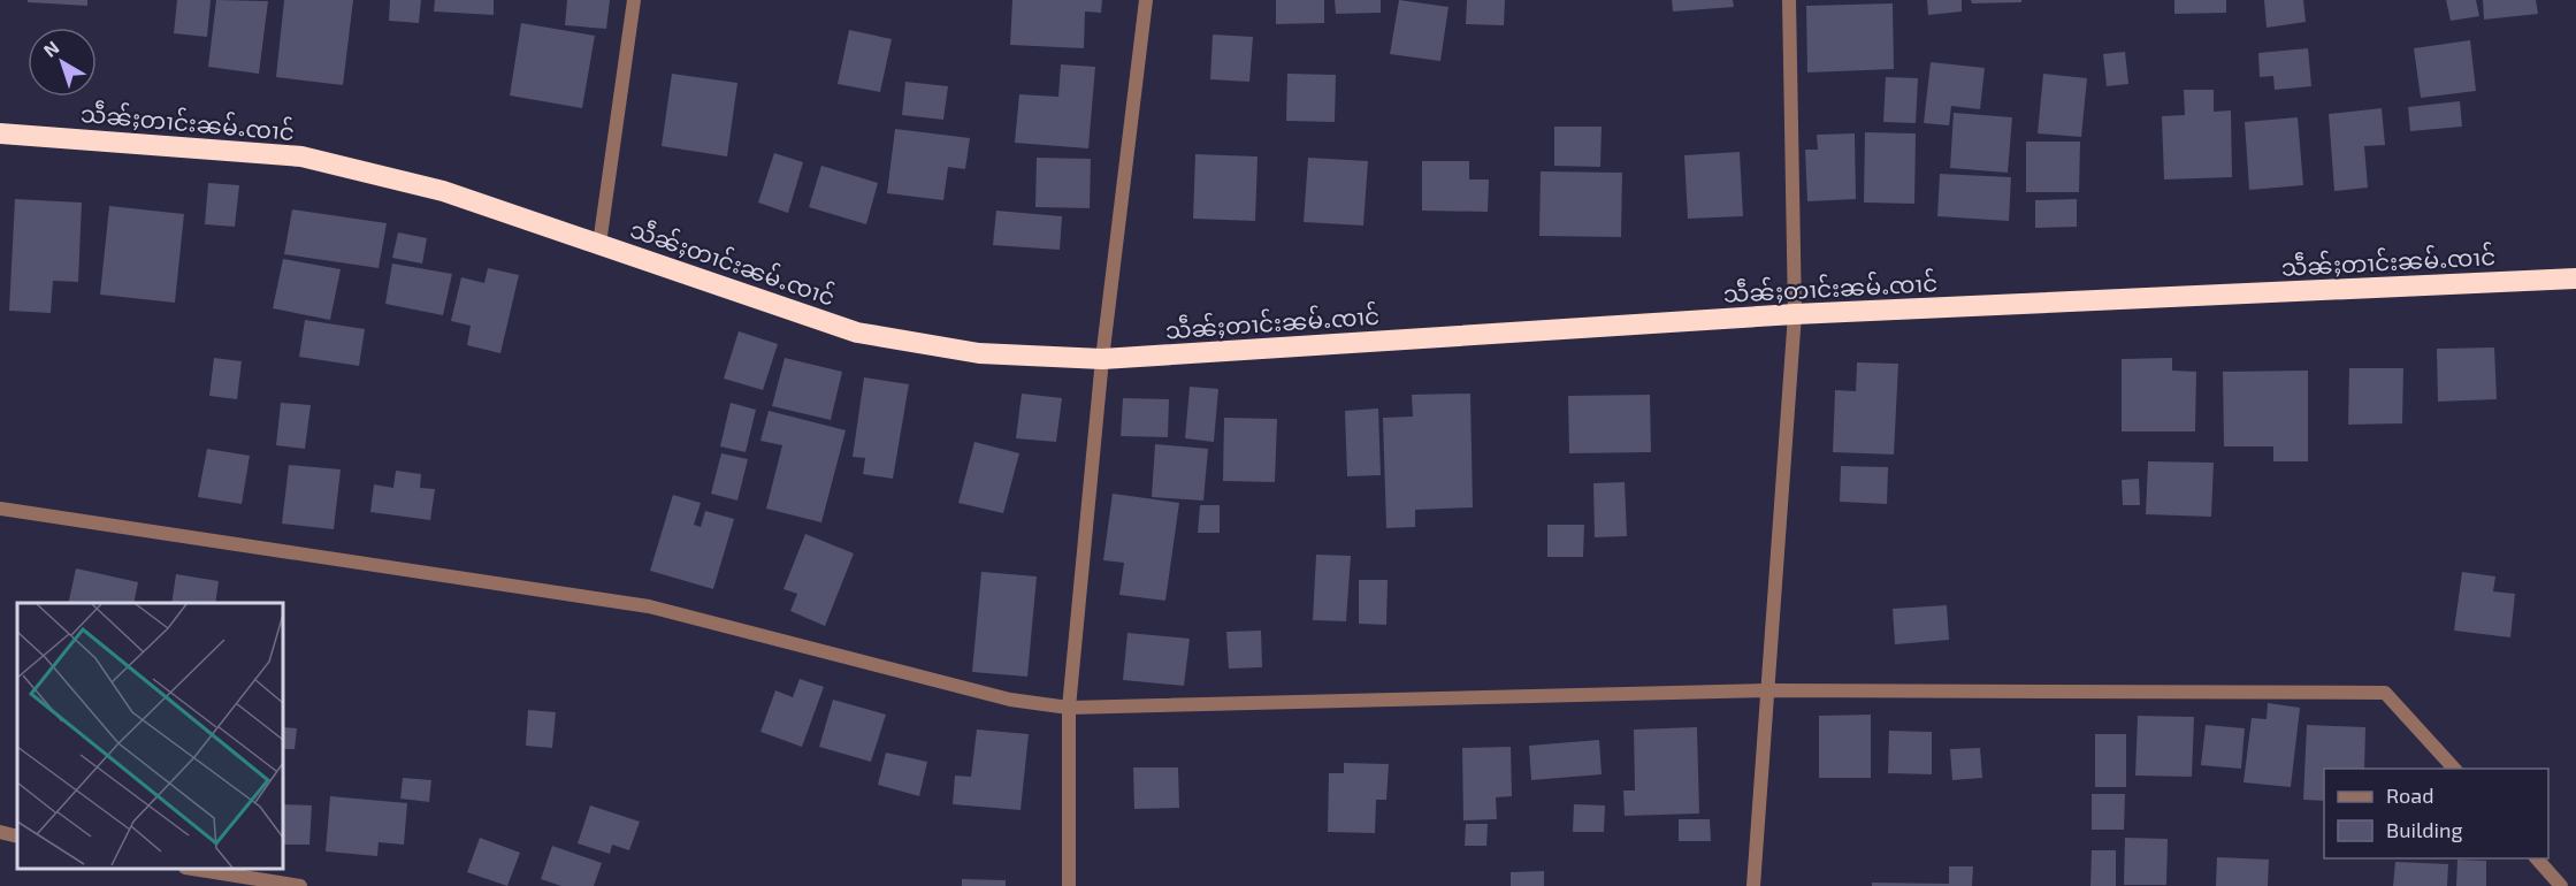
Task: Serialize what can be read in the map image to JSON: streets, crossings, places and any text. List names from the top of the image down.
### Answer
{
  "streets": {
    "highway": ["သဵၼ်ႈတၢင်းၼမ်ႉၸၢင်"]
  },
  "legend": ["Road", "Building"],
  "north": "top left"
}
